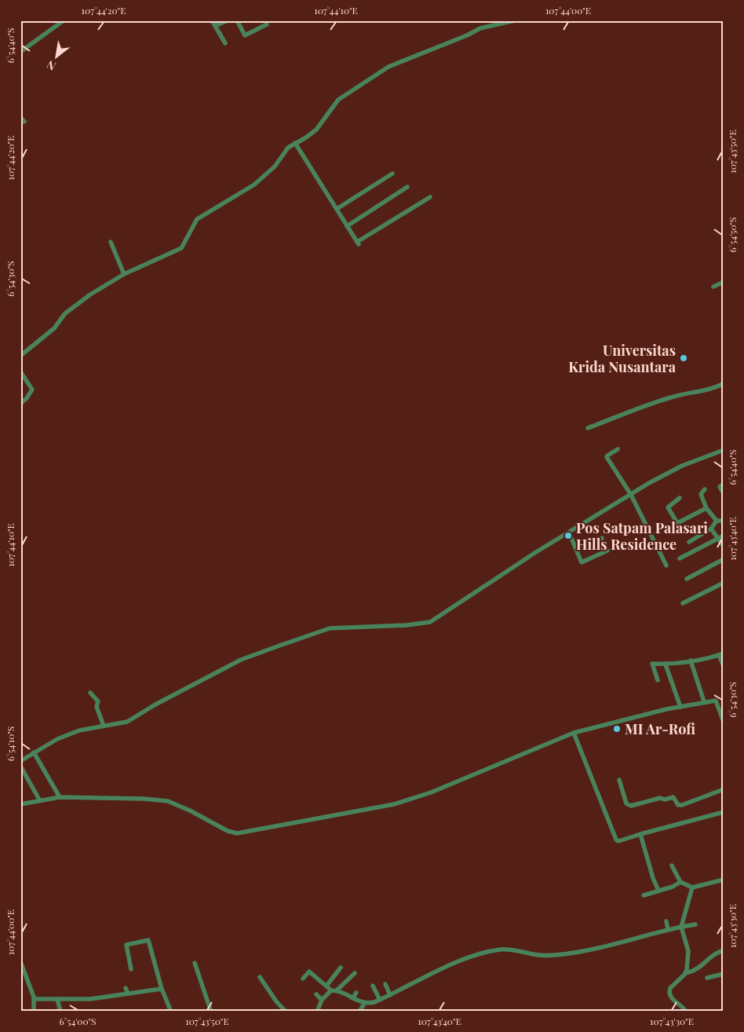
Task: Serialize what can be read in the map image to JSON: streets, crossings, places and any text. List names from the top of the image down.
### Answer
{
  "places": ["Universitas Krida Nusantara", "Pos Satpam Palasari Hills Residence", "MI Ar-Rofi"],
  "north": "bottom left",
  "coordinates": [
    "107°44'20\"E",
    "107°44'10\"E",
    "107°44'00\"E",
    "6°54'40\"S",
    "107°43'50\"E",
    "6°54'50\"S",
    "6°54'30\"S",
    "107°43'40\"E",
    "6°54'10\"S",
    "107°43'30\"E",
    "6°54'00\"S"
  ]
}
